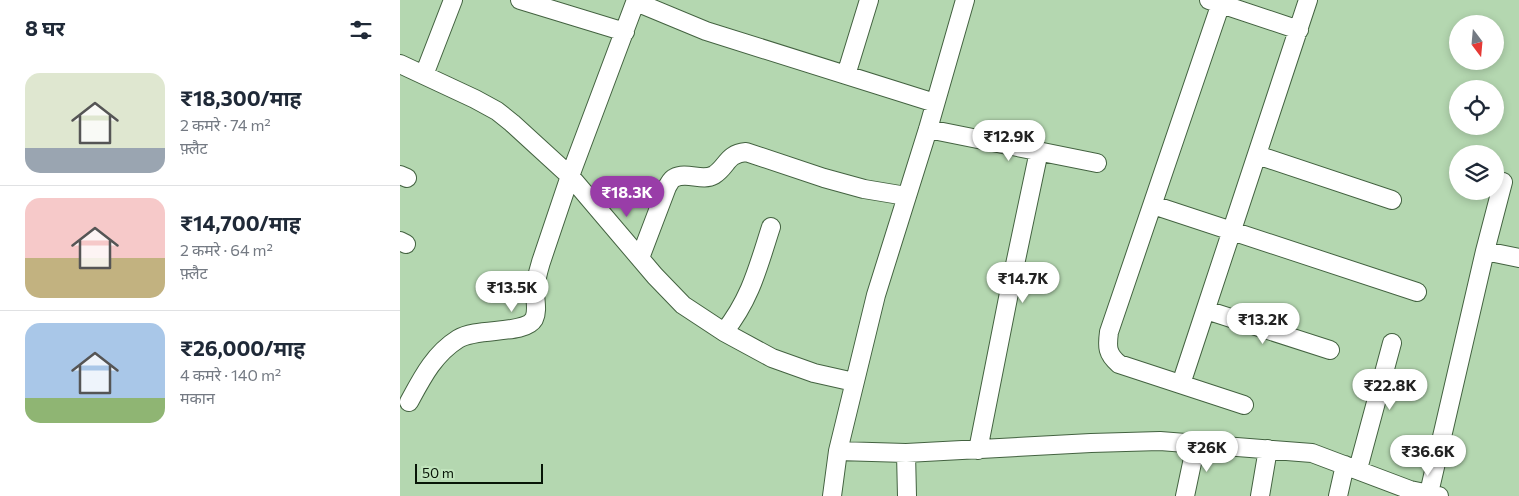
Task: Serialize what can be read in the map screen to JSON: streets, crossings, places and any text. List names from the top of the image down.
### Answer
{
  "scale_bar": "50 m",
  "north": "bottom",
  "page": {
    "heading": "8 घर",
    "list": [
      {
        "name": "₹18,300/माह",
        "note": "2 कमरे · 74 m² · फ़्लैट"
      },
      {
        "name": "₹14,700/माह",
        "note": "2 कमरे · 64 m² · फ़्लैट"
      },
      {
        "name": "₹26,000/माह",
        "note": "4 कमरे · 140 m² · मकान"
      }
    ],
    "price": [
      "₹12.9K",
      "₹18.3K",
      "₹14.7K",
      "₹13.5K",
      "₹13.2K",
      "₹22.8K",
      "₹26K",
      "₹36.6K"
    ],
    "scale": "50 m"
  }
}
